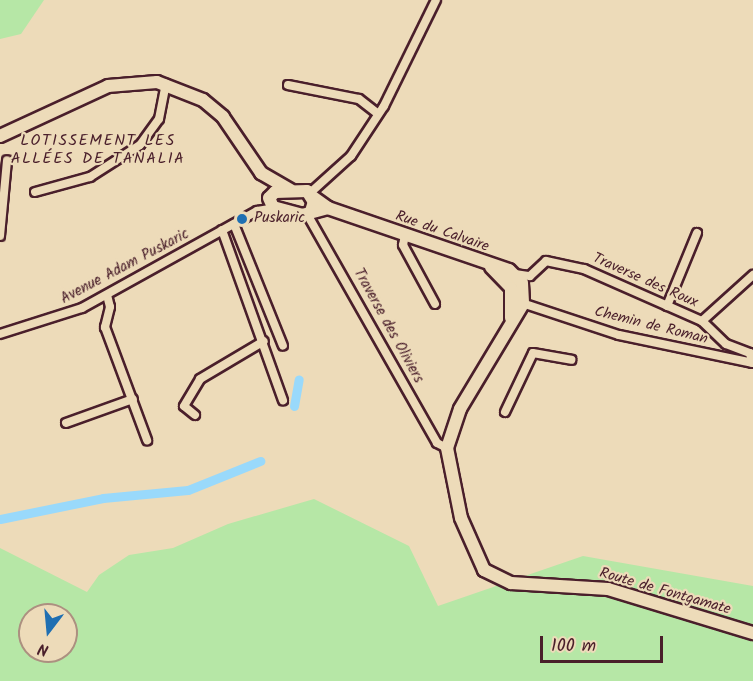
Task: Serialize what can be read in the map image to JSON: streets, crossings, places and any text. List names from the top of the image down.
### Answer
{
  "streets": {
    "street": [
      "Rue du Calvaire",
      "Avenue Adam Puskaric",
      "Traverse des Roux",
      "Traverse des Oliviers",
      "Chemin de Roman",
      "Route de Fontgamate"
    ]
  },
  "crossings": [
    ["Rue du Calvaire", "Traverse des Roux"],
    ["Rue du Calvaire", "Traverse des Oliviers"],
    ["Traverse des Roux", "Chemin de Roman"],
    ["Traverse des Oliviers", "Route de Fontgamate"],
    ["Chemin de Roman", "Route de Fontgamate"]
  ],
  "districts": ["LOTISSEMENT LES ALLÉES DE TANALIA"],
  "places": ["Puskaric"],
  "scale_bar": "100 m",
  "north": "bottom"
}
